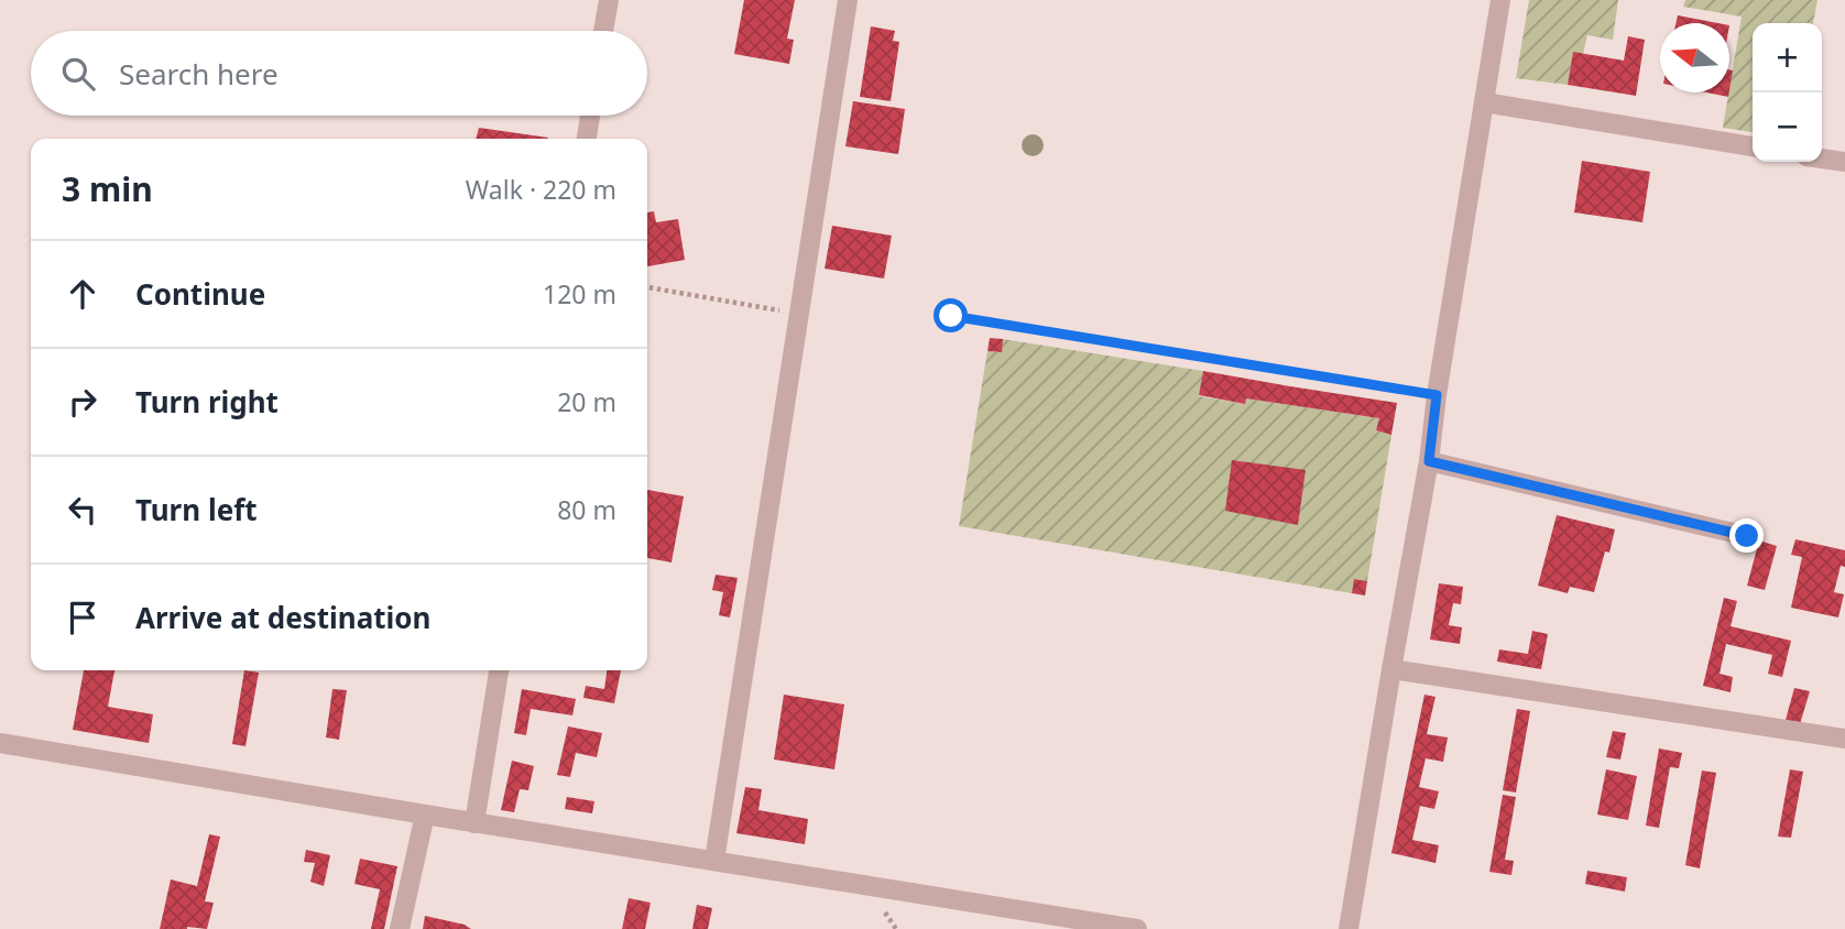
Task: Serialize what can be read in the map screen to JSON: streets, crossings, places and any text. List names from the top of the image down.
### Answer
{
  "north": "left",
  "page": {
    "map_buttons": ["+", "−"],
    "search": "Search here",
    "heading": ["3 min", "Walk · 220 m"],
    "list": [
      ["Continue", "120 m"],
      ["Turn right", "20 m"],
      ["Turn left", "80 m"],
      "Arrive at destination"
    ]
  }
}
